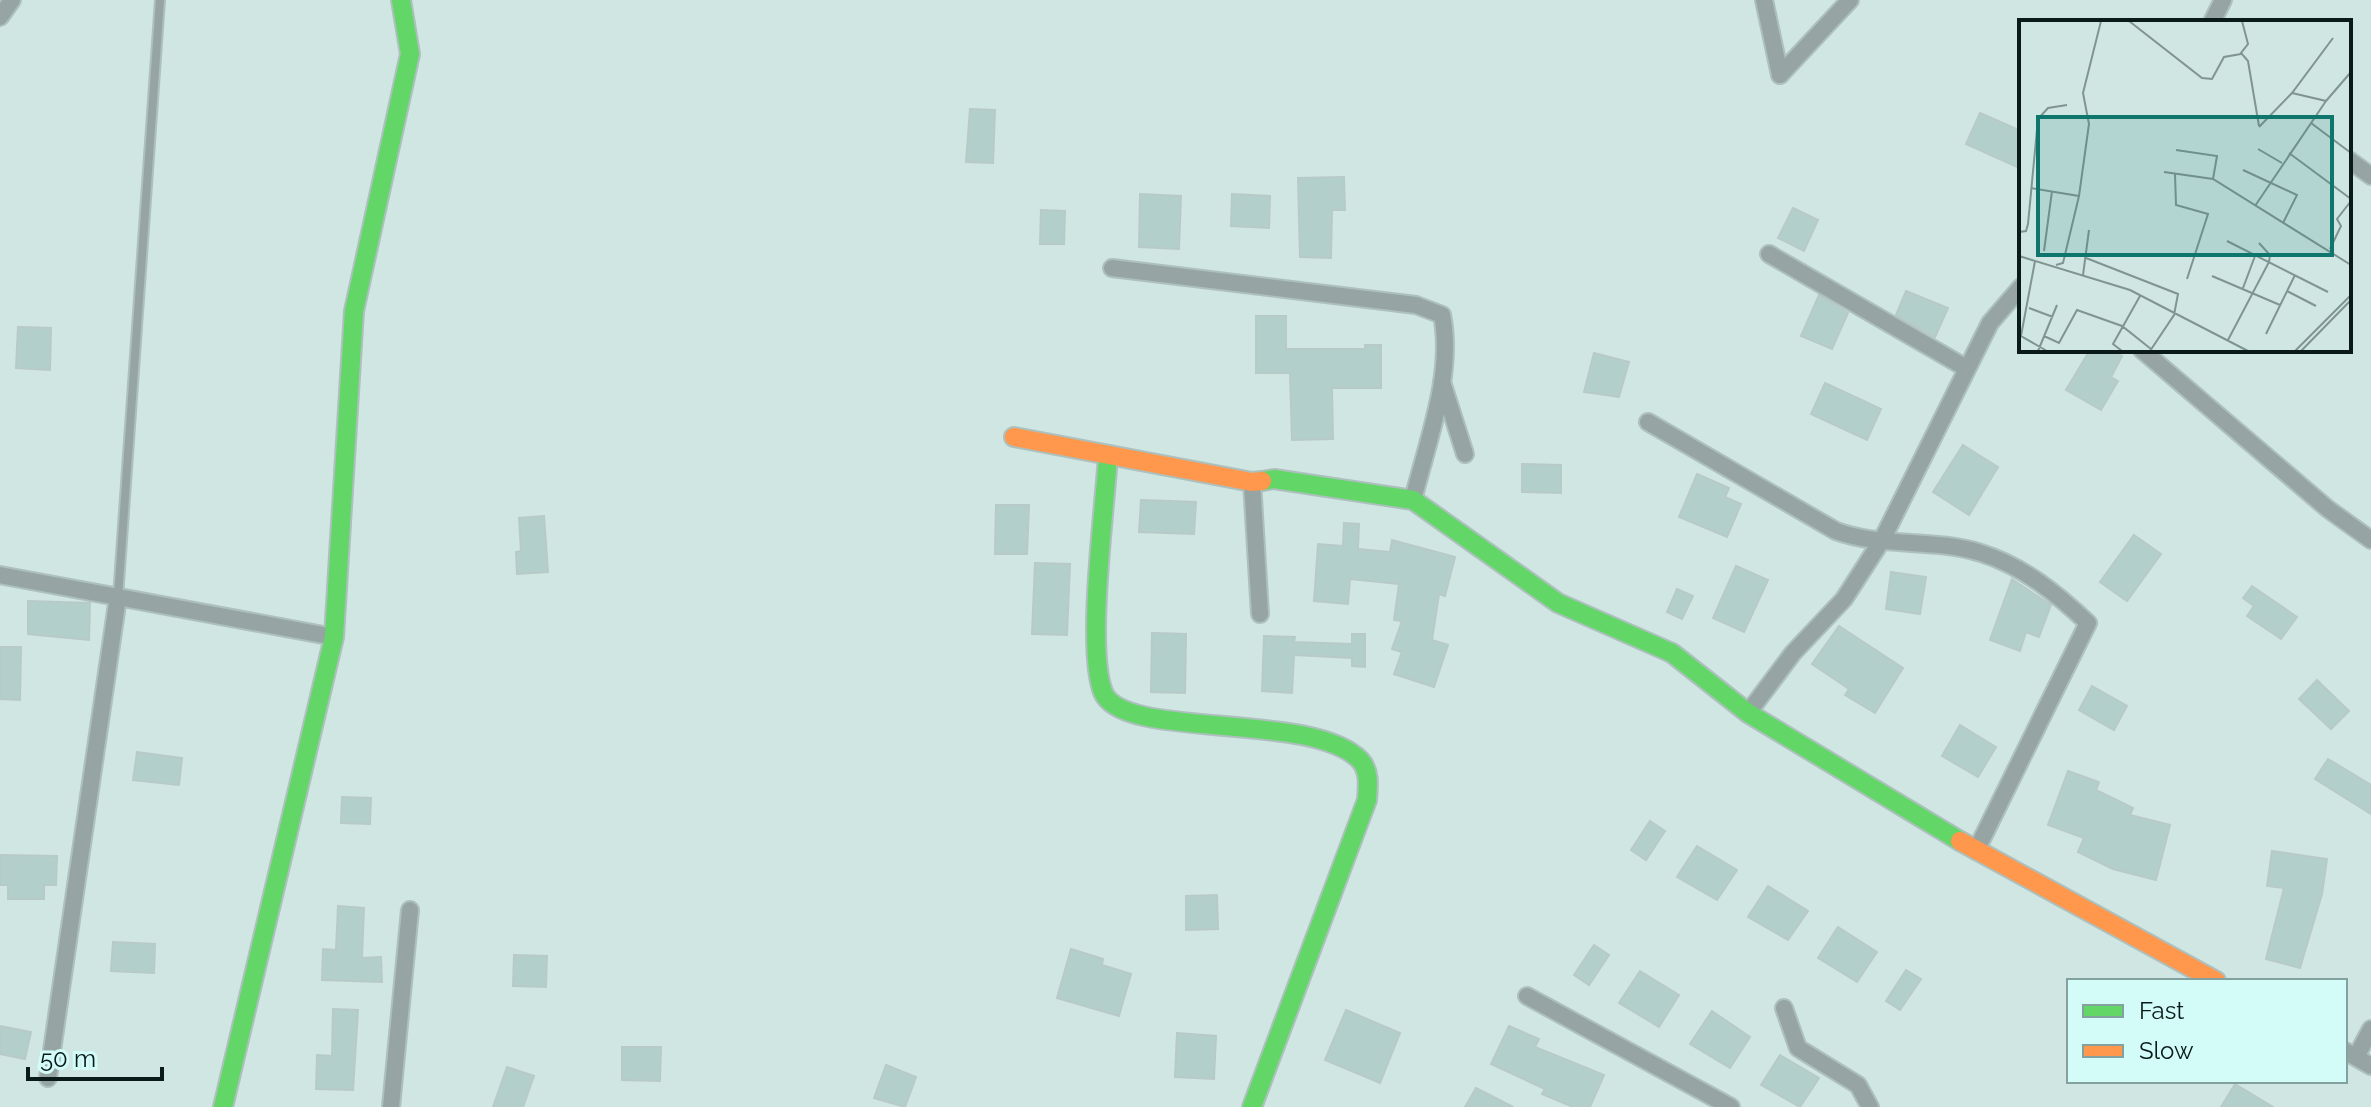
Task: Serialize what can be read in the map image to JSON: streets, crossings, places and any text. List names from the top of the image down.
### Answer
{
  "legend": ["Fast", "Slow"],
  "scale_bar": "50 m"
}
